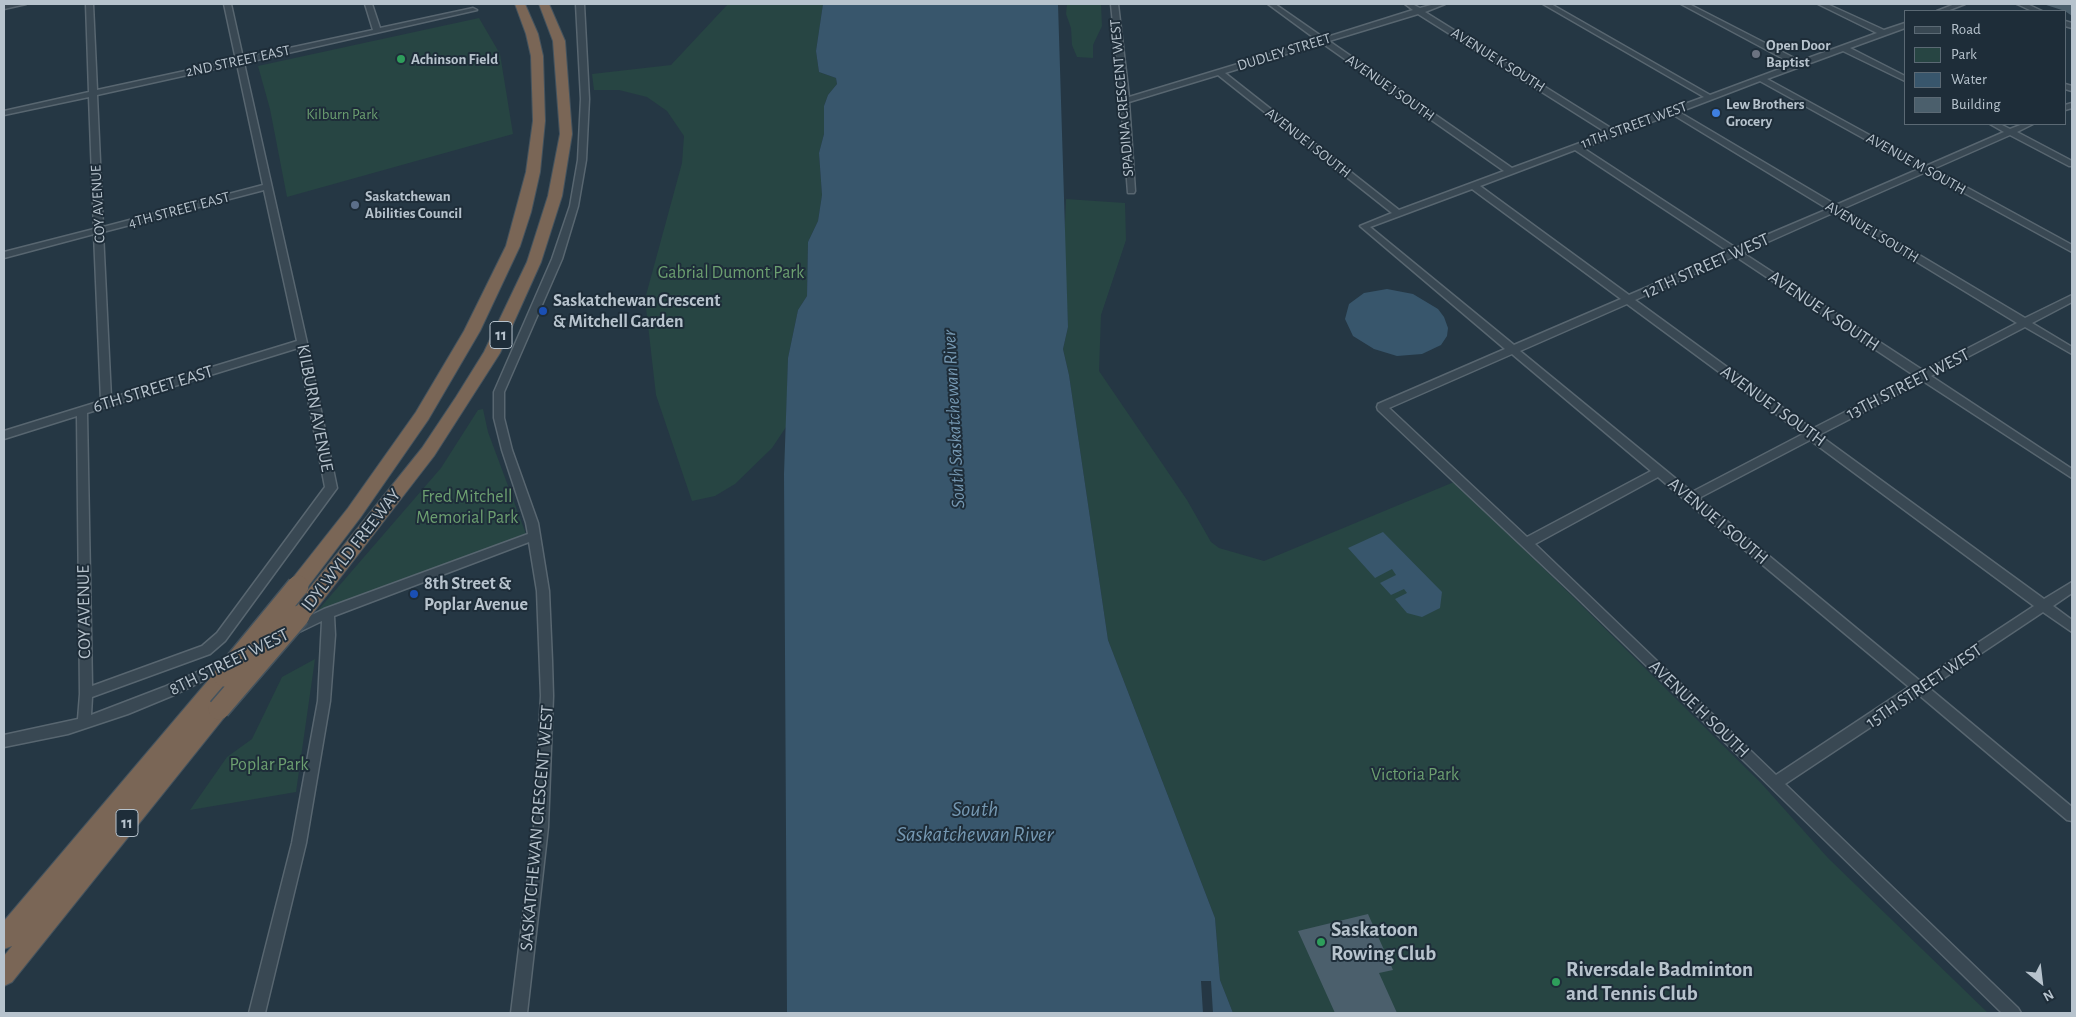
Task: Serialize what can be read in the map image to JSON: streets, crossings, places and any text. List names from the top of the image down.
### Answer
{
  "streets": {
    "highway": ["11", "IDYLWYLD FREEWAY"],
    "street": [
      "DUDLEY STREET",
      "AVENUE K SOUTH",
      "2ND STREET EAST",
      "AVENUE J SOUTH",
      "SPADINA CRESCENT WEST",
      "11TH STREET WEST",
      "AVENUE I SOUTH",
      "AVENUE M SOUTH",
      "COY AVENUE",
      "4TH STREET EAST",
      "AVENUE L SOUTH",
      "12TH STREET WEST",
      "13TH STREET WEST",
      "6TH STREET EAST",
      "KILBURN AVENUE",
      "8TH STREET WEST",
      "15TH STREET WEST",
      "AVENUE H SOUTH",
      "SASKATCHEWAN CRESCENT WEST"
    ]
  },
  "crossings": [
    ["DUDLEY STREET", "AVENUE K SOUTH"],
    ["DUDLEY STREET", "AVENUE J SOUTH"],
    ["DUDLEY STREET", "SPADINA CRESCENT WEST"],
    ["DUDLEY STREET", "AVENUE I SOUTH"],
    ["AVENUE K SOUTH", "11TH STREET WEST"],
    ["AVENUE K SOUTH", "12TH STREET WEST"],
    ["AVENUE K SOUTH", "13TH STREET WEST"],
    ["2ND STREET EAST", "COY AVENUE"],
    ["2ND STREET EAST", "KILBURN AVENUE"],
    ["AVENUE J SOUTH", "11TH STREET WEST"],
    ["AVENUE J SOUTH", "12TH STREET WEST"],
    ["AVENUE J SOUTH", "13TH STREET WEST"],
    ["AVENUE J SOUTH", "15TH STREET WEST"],
    ["11TH STREET WEST", "AVENUE I SOUTH"],
    ["11TH STREET WEST", "AVENUE M SOUTH"],
    ["11TH STREET WEST", "AVENUE L SOUTH"],
    ["AVENUE I SOUTH", "12TH STREET WEST"],
    ["AVENUE I SOUTH", "13TH STREET WEST"],
    ["AVENUE I SOUTH", "15TH STREET WEST"],
    ["AVENUE M SOUTH", "12TH STREET WEST"],
    ["COY AVENUE", "4TH STREET EAST"],
    ["COY AVENUE", "6TH STREET EAST"],
    ["COY AVENUE", "KILBURN AVENUE"],
    ["COY AVENUE", "8TH STREET WEST"],
    ["4TH STREET EAST", "KILBURN AVENUE"],
    ["AVENUE L SOUTH", "12TH STREET WEST"],
    ["AVENUE L SOUTH", "13TH STREET WEST"],
    ["12TH STREET WEST", "AVENUE H SOUTH"],
    ["6TH STREET EAST", "KILBURN AVENUE"],
    ["8TH STREET WEST", "SASKATCHEWAN CRESCENT WEST"],
    ["15TH STREET WEST", "AVENUE H SOUTH"]
  ],
  "water": ["South Saskatchewan River"],
  "parks": [
    "Kilburn Park",
    "Gabrial Dumont Park",
    "Fred Mitchell Memorial Park",
    "Poplar Park",
    "Victoria Park"
  ],
  "places": [
    "Open Door Baptist",
    "Achinson Field",
    "Lew Brothers Grocery",
    "Saskatchewan Abilities Council",
    "Saskatchewan Crescent & Mitchell Garden",
    "8th Street & Poplar Avenue",
    "Saskatoon Rowing Club",
    "Riversdale Badminton and Tennis Club"
  ],
  "legend": [
    "Road",
    "Park",
    "Water",
    "Building"
  ],
  "north": "bottom right"
}
